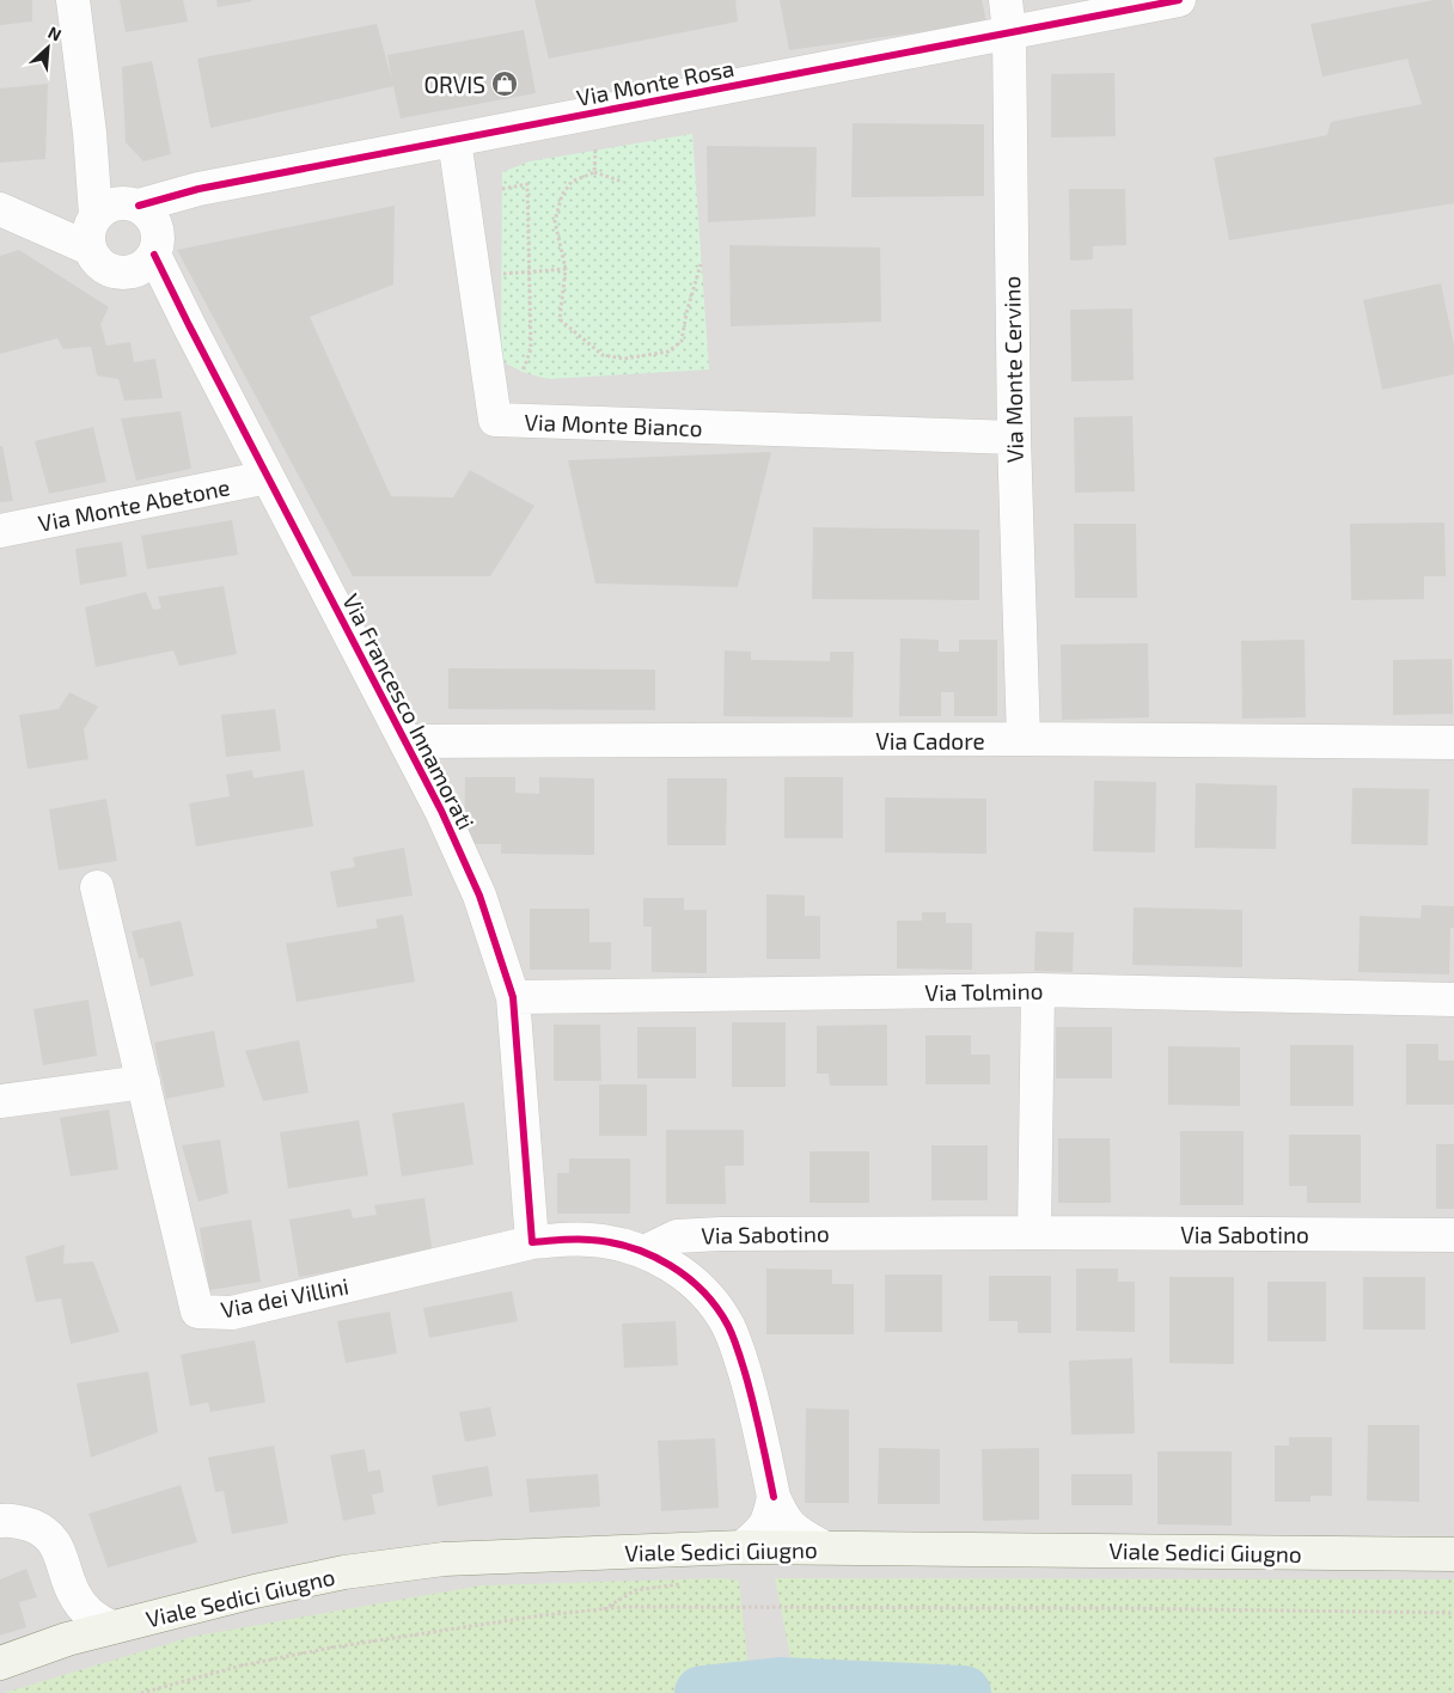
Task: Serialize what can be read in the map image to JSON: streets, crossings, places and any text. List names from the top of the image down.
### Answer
{
  "streets": {
    "main road": ["Viale Sedici Giugno"],
    "street": [
      "Via Monte Rosa",
      "Via Monte Cervino",
      "Via Monte Bianco",
      "Via Monte Abetone",
      "Via Francesco Innamorati",
      "Via Cadore",
      "Via Tolmino",
      "Via Sabotino",
      "Via dei Villini"
    ]
  },
  "crossings": [
    ["Via Monte Rosa", "Via Monte Cervino"],
    ["Via Monte Rosa", "Via Monte Bianco"],
    ["Via Monte Rosa", "Via Francesco Innamorati"],
    ["Via Monte Cervino", "Via Monte Bianco"],
    ["Via Monte Cervino", "Via Cadore"],
    ["Via Monte Abetone", "Via Francesco Innamorati"],
    ["Via Francesco Innamorati", "Via Cadore"],
    ["Via Francesco Innamorati", "Via Tolmino"],
    ["Via Francesco Innamorati", "Via dei Villini"]
  ],
  "places": {
    "shop": ["ORVIS"]
  },
  "north": "top right"
}
